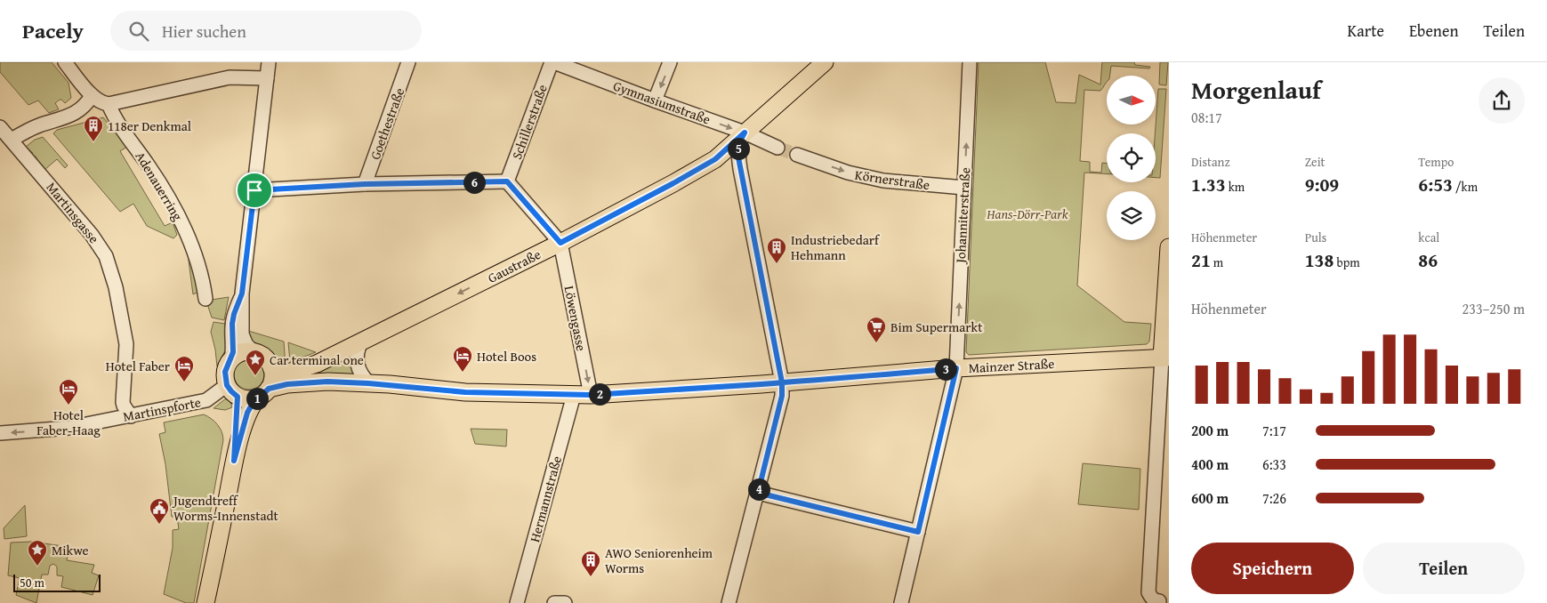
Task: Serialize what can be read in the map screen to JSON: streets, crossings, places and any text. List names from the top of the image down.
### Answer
{
  "streets": {
    "main road": ["Gaustraße", "Mainzer Straße"],
    "street": [
      "Gymnasiumstraße",
      "Schillerstraße",
      "Goethestraße",
      "Körnerstraße",
      "Adenauerring",
      "Martinsgasse",
      "Johanniterstraße",
      "Löwengasse",
      "Martinspforte",
      "Hermannstraße"
    ]
  },
  "crossings": [
    ["Gymnasiumstraße", "Schillerstraße"],
    ["Gymnasiumstraße", "Gaustraße"],
    ["Körnerstraße", "Johanniterstraße"],
    ["Martinsgasse", "Martinspforte"],
    ["Johanniterstraße", "Mainzer Straße"],
    ["Gaustraße", "Löwengasse"],
    ["Gaustraße", "Mainzer Straße"],
    ["Gaustraße", "Martinspforte"],
    ["Löwengasse", "Mainzer Straße"],
    ["Löwengasse", "Hermannstraße"],
    ["Mainzer Straße", "Martinspforte"],
    ["Mainzer Straße", "Hermannstraße"]
  ],
  "one_way": [
    "Gymnasiumstraße",
    "Körnerstraße",
    "Johanniterstraße",
    "Löwengasse",
    "Martinspforte"
  ],
  "parks": ["Hans-Dörr-Park"],
  "places": {
    "building": ["118er Denkmal", "Industriebedarf Hehmann", "AWO Seniorenheim Worms"],
    "supermarket": ["Bim Supermarkt"],
    "hotel": ["Hotel Boos", "Hotel Faber", "Hotel Faber-Haag"],
    "place": ["Car terminal one", "Mikwe"],
    "public building": ["Jugendtreff Worms-Innenstadt"]
  },
  "scale_bar": "50 m",
  "north": "right",
  "page": {
    "header": "Pacely",
    "search": "Hier suchen",
    "nav": ["Karte", "Ebenen", "Teilen"],
    "heading": ["Morgenlauf", "08:17"],
    "pins": [
      "5",
      "6",
      "3",
      "2",
      "1",
      "4"
    ],
    "stats": [
      ["Distanz", "1.33 km"],
      ["Zeit", "9:09"],
      ["Tempo", "6:53 /km"],
      ["Höhenmeter", "21 m"],
      ["Puls", "138 bpm"],
      ["kcal", "86"]
    ],
    "chart": ["Höhenmeter", "233–250 m"],
    "list": [
      {
        "name": "200 m",
        "note": "7:17"
      },
      {
        "name": "400 m",
        "note": "6:33"
      },
      {
        "name": "600 m",
        "note": "7:26"
      }
    ],
    "buttons": ["Speichern", "Teilen"],
    "scale": "50 m"
  }
}
